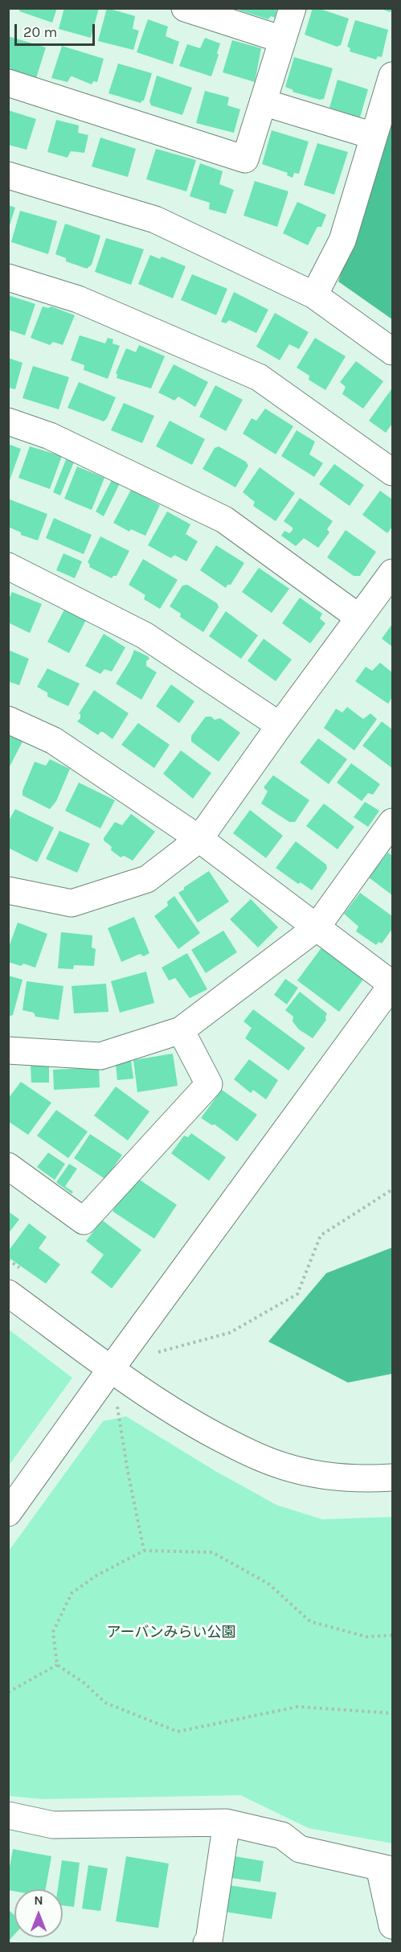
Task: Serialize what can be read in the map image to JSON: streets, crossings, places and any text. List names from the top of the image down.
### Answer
{
  "parks": ["アーバンみらい公園"],
  "scale_bar": "20 m",
  "north": "top"
}
